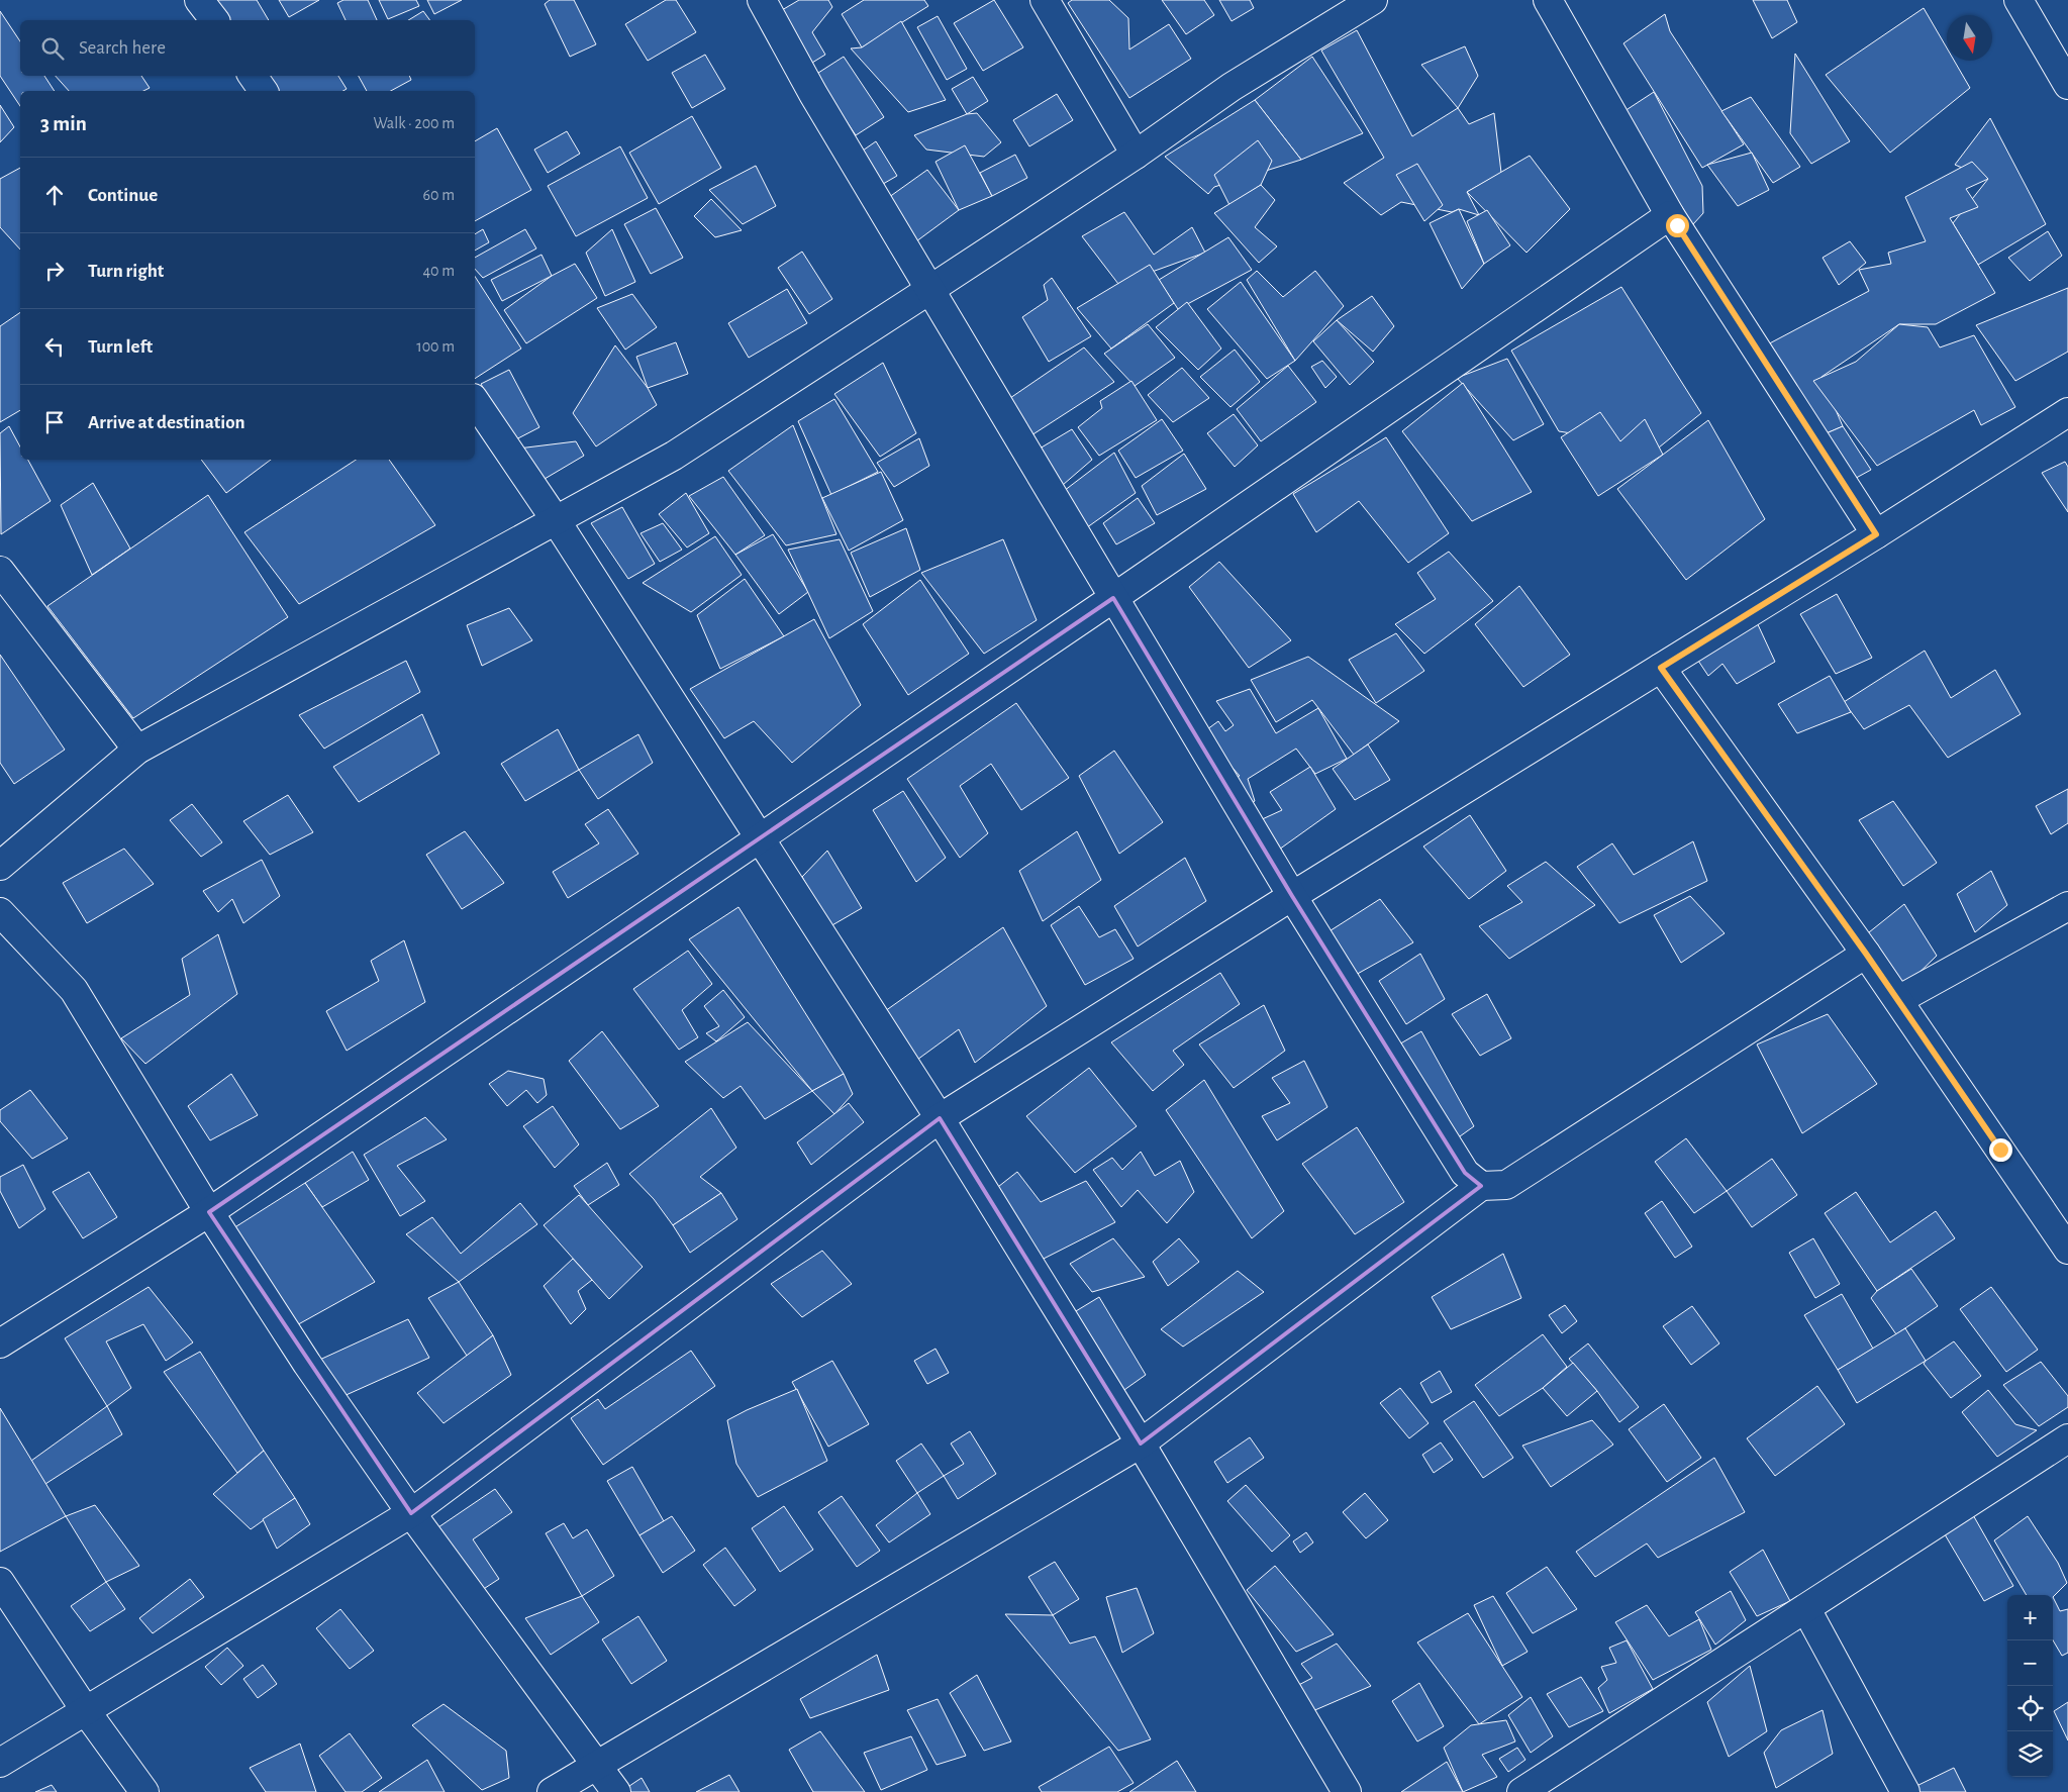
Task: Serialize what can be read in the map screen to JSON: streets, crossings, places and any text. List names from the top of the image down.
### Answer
{
  "north": "bottom",
  "page": {
    "search": "Search here",
    "heading": ["3 min", "Walk · 200 m"],
    "list": [
      ["Continue", "60 m"],
      ["Turn right", "40 m"],
      ["Turn left", "100 m"],
      "Arrive at destination"
    ],
    "map_buttons": ["+", "−"]
  }
}
